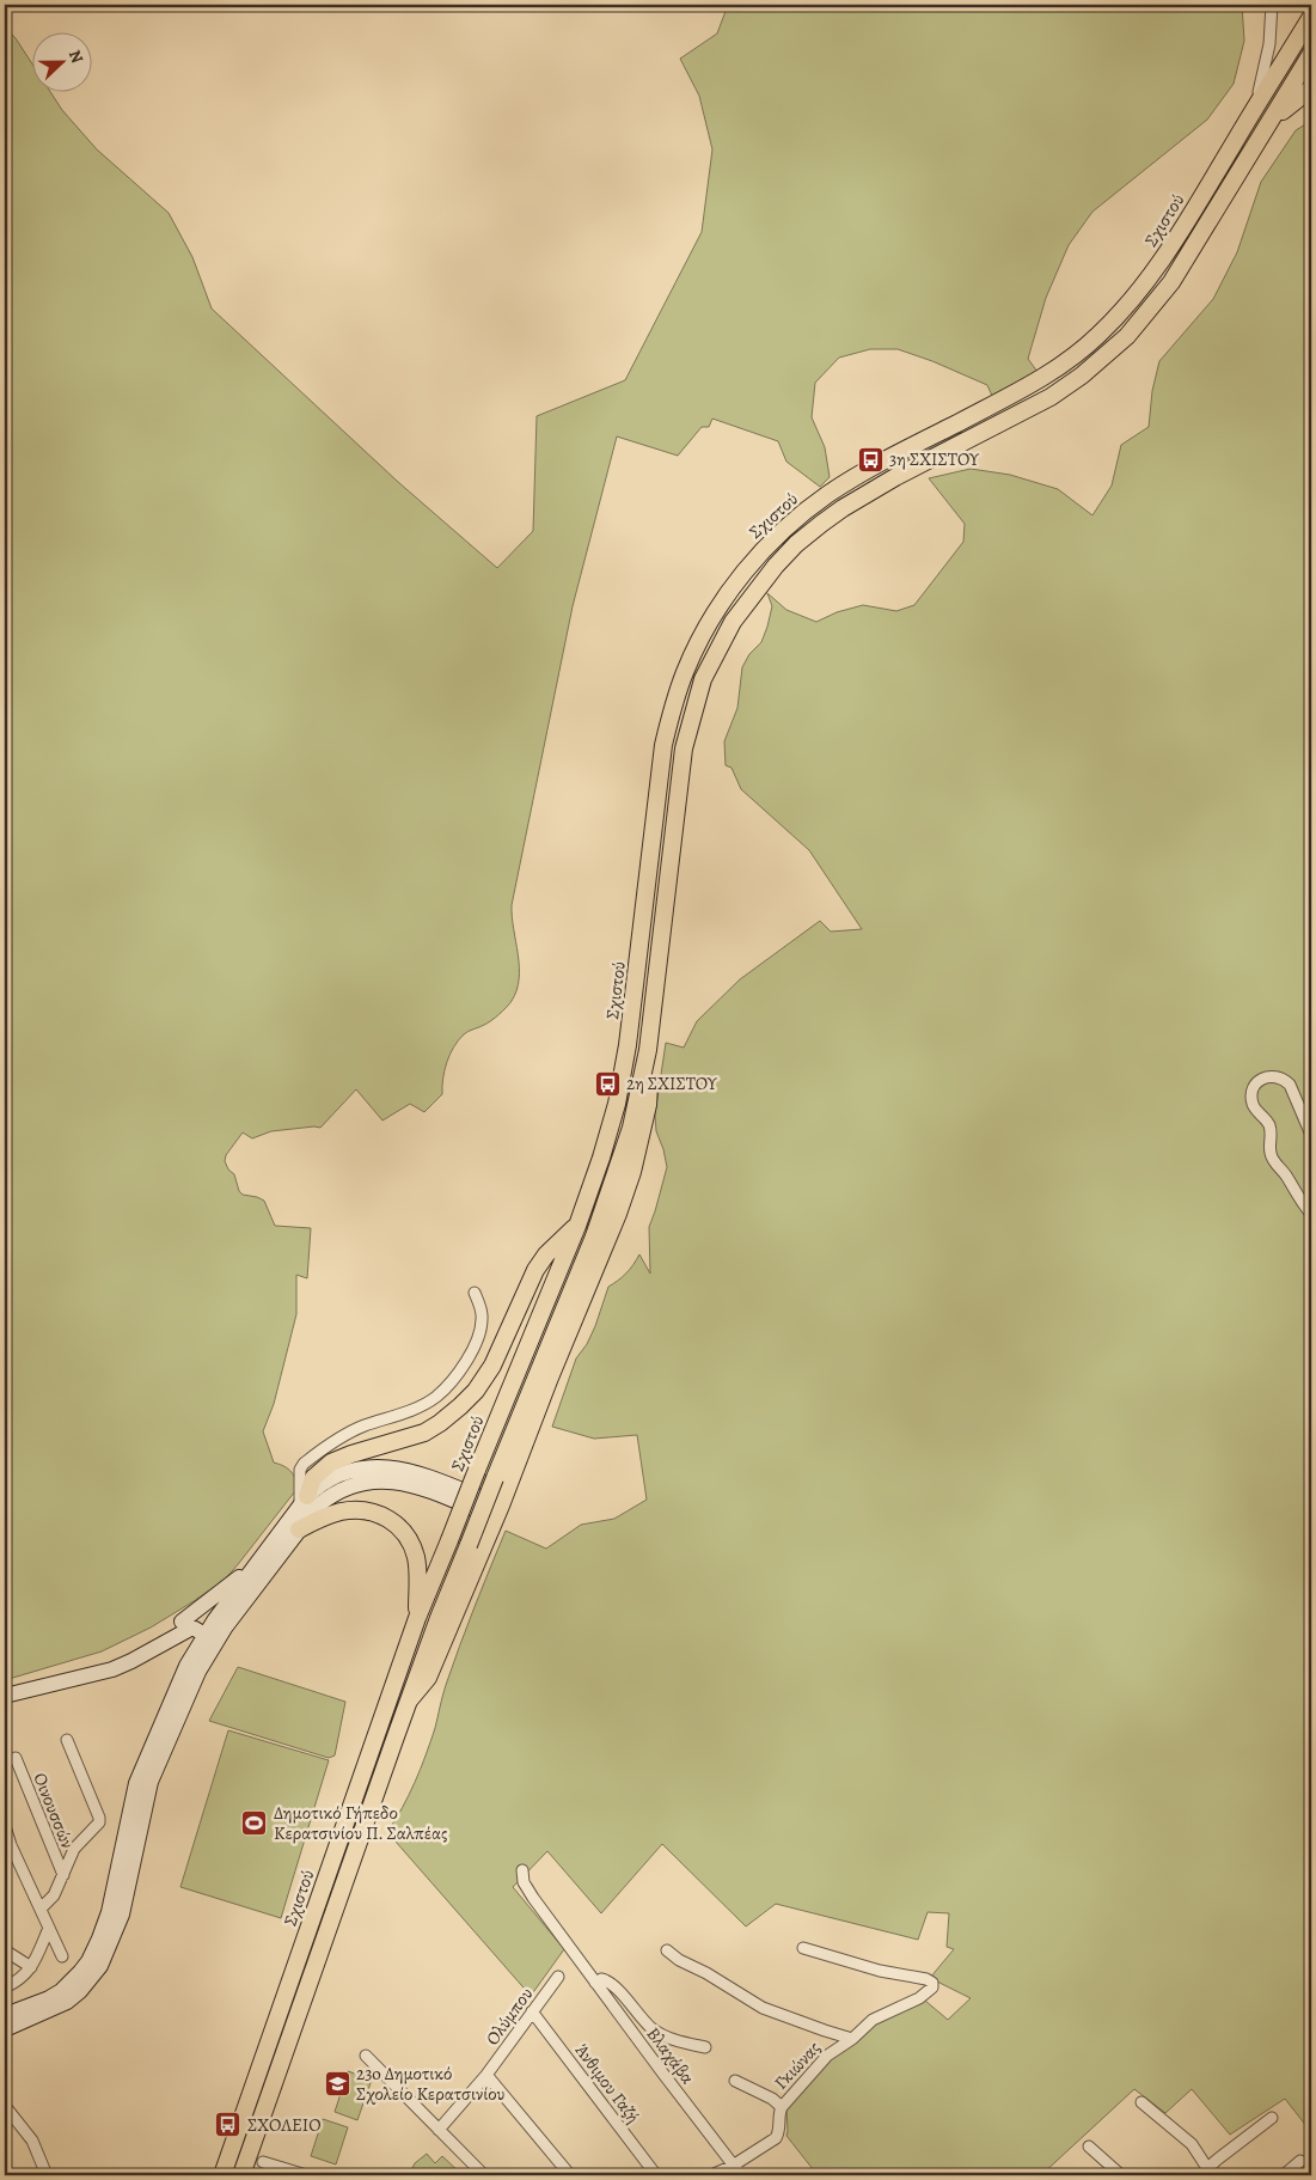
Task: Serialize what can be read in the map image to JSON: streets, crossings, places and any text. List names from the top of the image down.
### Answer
{
  "streets": {
    "main road": ["Σχιστού"],
    "street": [
      "Οινουσσών",
      "Ολύμπου",
      "Βλαχάβα",
      "Γκιώνας",
      "Άνθιμου Γαζή"
    ]
  },
  "crossings": [
    ["Ολύμπου", "Άνθιμου Γαζή"],
    ["Βλαχάβα", "Γκιώνας"]
  ],
  "places": {
    "bus stop": ["3η ΣΧΙΣΤΟΥ", "2η ΣΧΙΣΤΟΥ", "ΣΧΟΛΕΙΟ"],
    "sports": ["Δημοτικό Γήπεδο Κερατσινίου Π. Σαλπέας"],
    "school or university": ["23o Δημοτικό Σχολείο Κερατσινίου"]
  },
  "north": "right"
}
